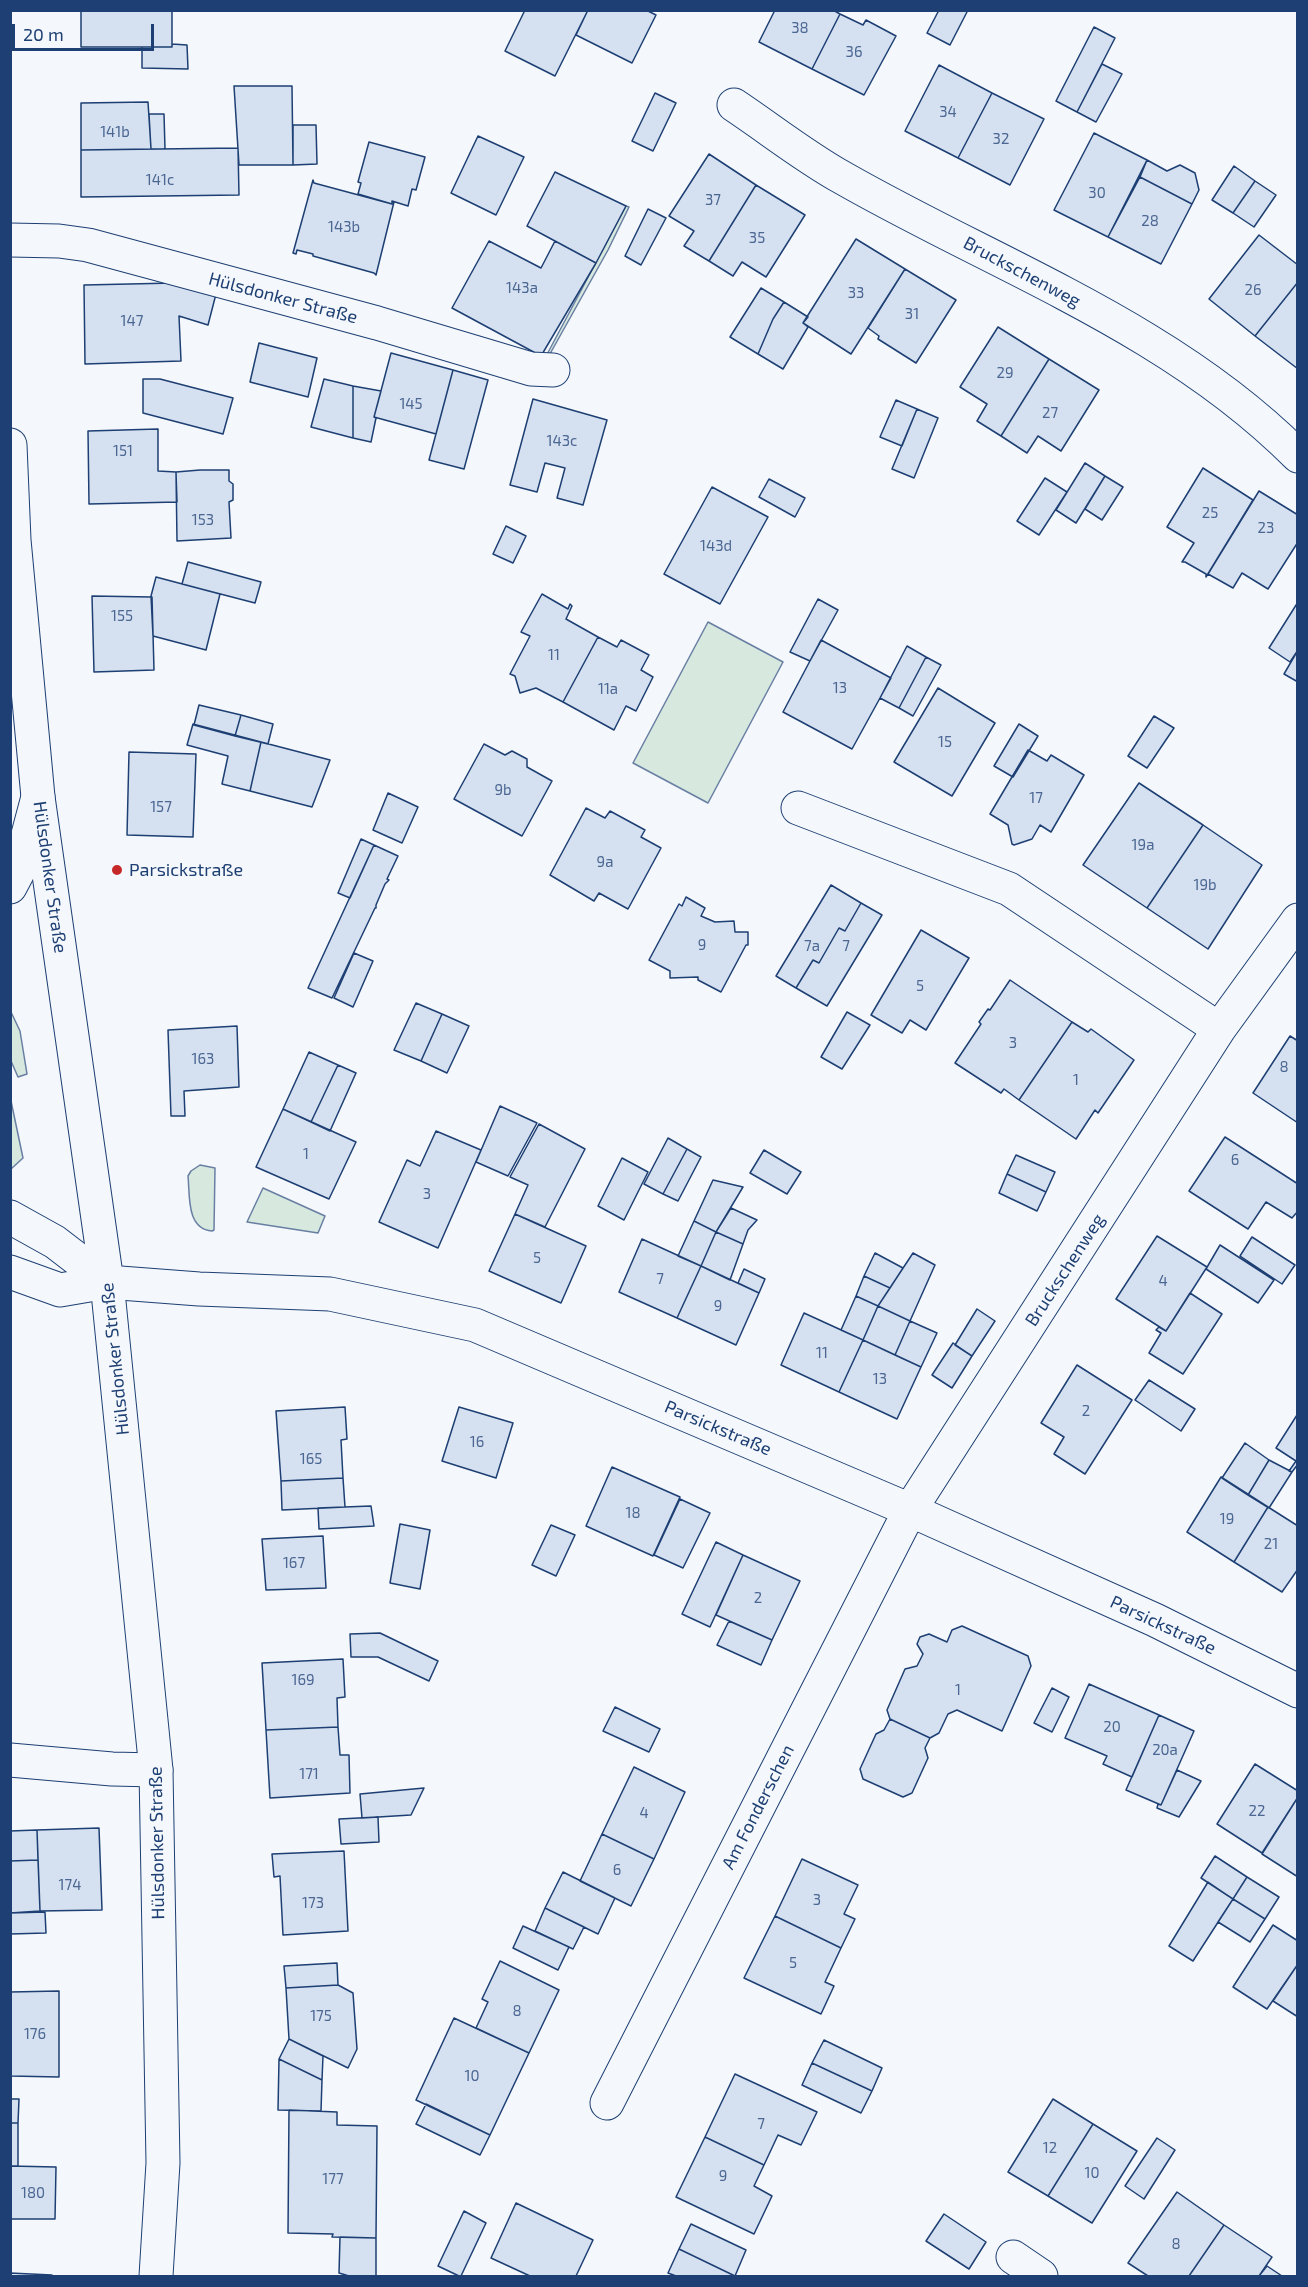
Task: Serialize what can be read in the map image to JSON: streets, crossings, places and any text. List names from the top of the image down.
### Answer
{
  "streets": {
    "street": [
      "Bruckschenweg",
      "Hülsdonker Straße",
      "Parsickstraße",
      "Am Fonderschen"
    ]
  },
  "crossings": [
    ["Bruckschenweg", "Parsickstraße"],
    ["Bruckschenweg", "Am Fonderschen"],
    ["Hülsdonker Straße", "Parsickstraße"],
    ["Parsickstraße", "Am Fonderschen"]
  ],
  "places": ["Parsickstraße"],
  "house_numbers": [
    "38",
    "36",
    "34",
    "141b",
    "32",
    "141c",
    "30",
    "37",
    "28",
    "143b",
    "35",
    "143a",
    "26",
    "33",
    "31",
    "147",
    "29",
    "145",
    "27",
    "143c",
    "151",
    "25",
    "153",
    "23",
    "143d",
    "155",
    "11",
    "13",
    "11a",
    "15",
    "9b",
    "17",
    "157",
    "19a",
    "9a",
    "19b",
    "9",
    "7a",
    "7",
    "5",
    "3",
    "163",
    "8",
    "1",
    "1",
    "6",
    "3",
    "5",
    "7",
    "4",
    "9",
    "11",
    "13",
    "2",
    "16",
    "165",
    "18",
    "19",
    "21",
    "167",
    "2",
    "169",
    "1",
    "20",
    "20a",
    "171",
    "22",
    "4",
    "6",
    "174",
    "3",
    "173",
    "5",
    "8",
    "175",
    "176",
    "10",
    "7",
    "12",
    "10",
    "9",
    "177",
    "180",
    "8"
  ],
  "scale_bar": "20 m"
}
